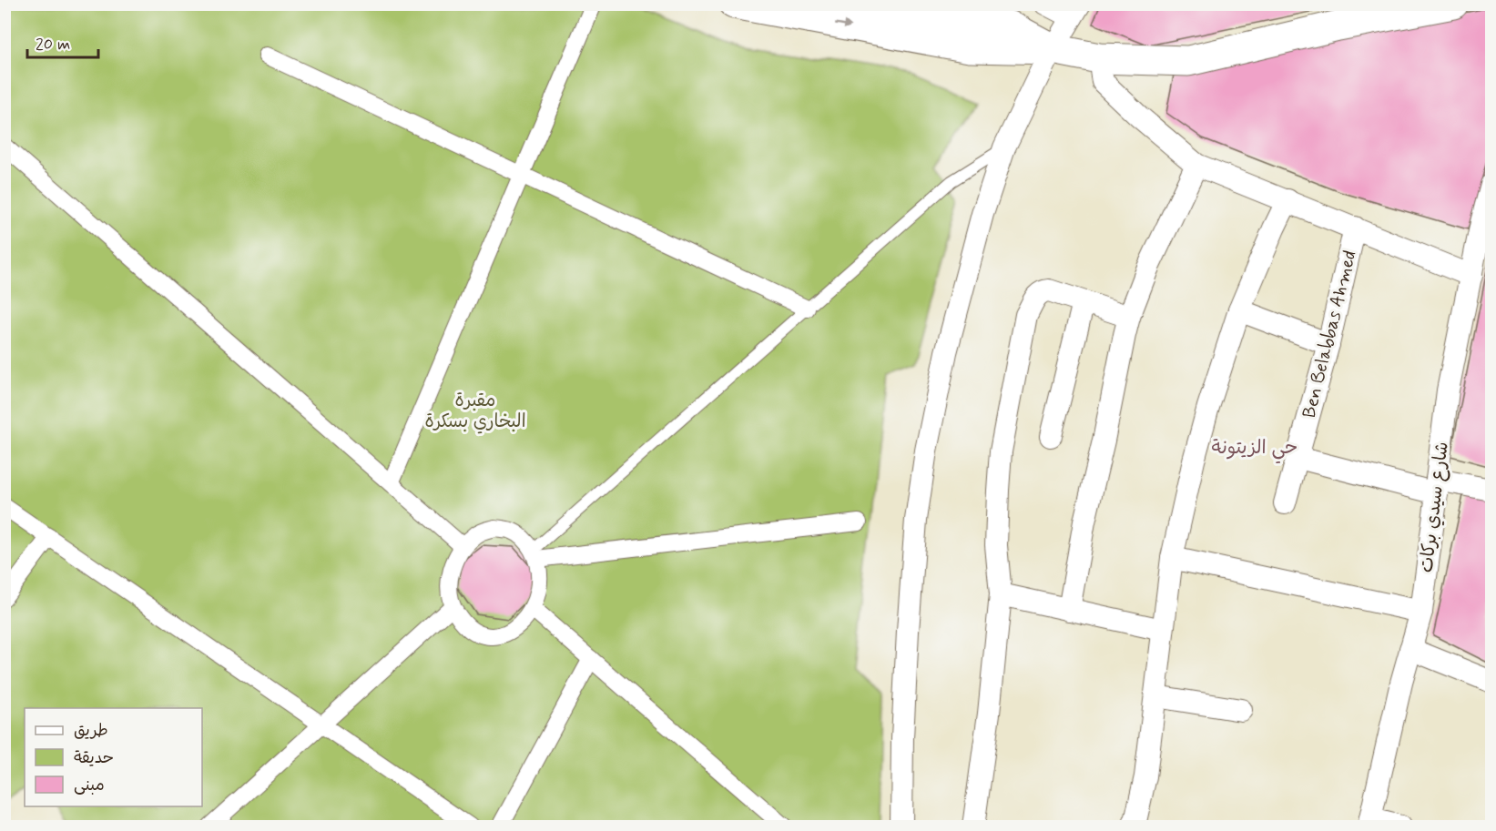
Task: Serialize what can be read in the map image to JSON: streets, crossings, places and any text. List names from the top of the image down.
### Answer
{
  "streets": {
    "street": ["Ben Belabbas Ahmed", "شارع سيدي بركات"]
  },
  "districts": ["حي الزيتونة"],
  "parks": ["مقبرة البخاري بسكرة"],
  "legend": ["طريق", "حديقة", "مبنى"],
  "scale_bar": "20 m"
}
